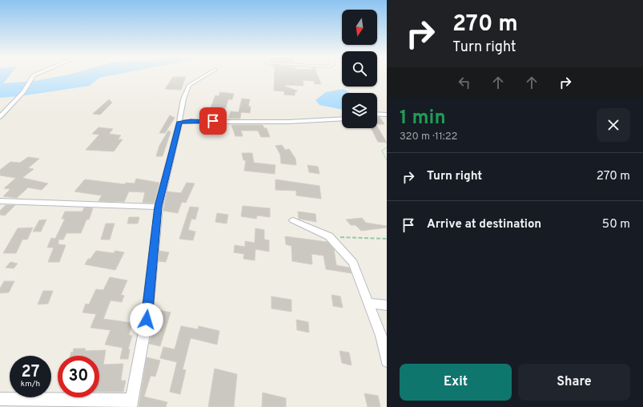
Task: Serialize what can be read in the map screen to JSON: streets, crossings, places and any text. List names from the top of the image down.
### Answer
{
  "north": "bottom",
  "page": {
    "turn": ["270 m", "Turn right"],
    "heading": ["1 min", "320 m · 11:22"],
    "list": [
      {
        "name": "Turn right",
        "value": "270 m"
      },
      {
        "name": "Arrive at destination",
        "value": "50 m"
      }
    ],
    "speed": "27 km/h",
    "limit": "30",
    "buttons": ["Exit", "Share"]
  }
}
